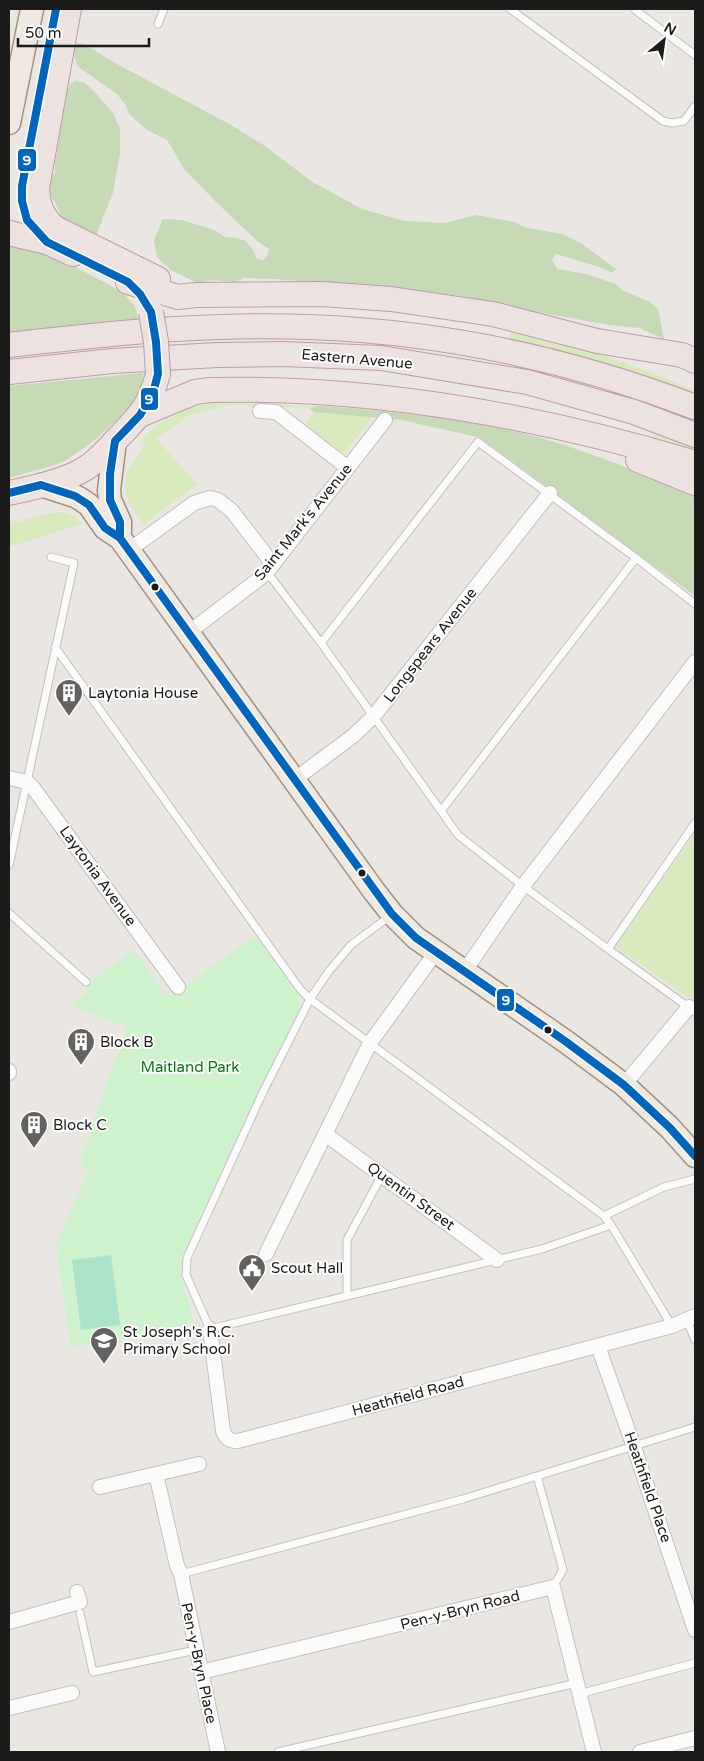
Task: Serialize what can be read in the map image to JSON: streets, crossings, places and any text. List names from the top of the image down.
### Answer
{
  "streets": {
    "highway": ["Eastern Avenue"],
    "street": [
      "Saint Mark's Avenue",
      "Longspears Avenue",
      "Laytonia Avenue",
      "Quentin Street",
      "Heathfield Road",
      "Heathfield Place",
      "Pen-y-Bryn Road",
      "Pen-y-Bryn Place"
    ]
  },
  "crossings": [
    ["Heathfield Road", "Heathfield Place"],
    ["Pen-y-Bryn Road", "Pen-y-Bryn Place"]
  ],
  "parks": ["Maitland Park"],
  "places": {
    "building": ["Laytonia House", "Block B", "Block C"],
    "public building": ["Scout Hall"],
    "school or university": ["St Joseph's R.C. Primary School"]
  },
  "lines": ["transit line 9"],
  "scale_bar": "50 m",
  "north": "top right"
}
